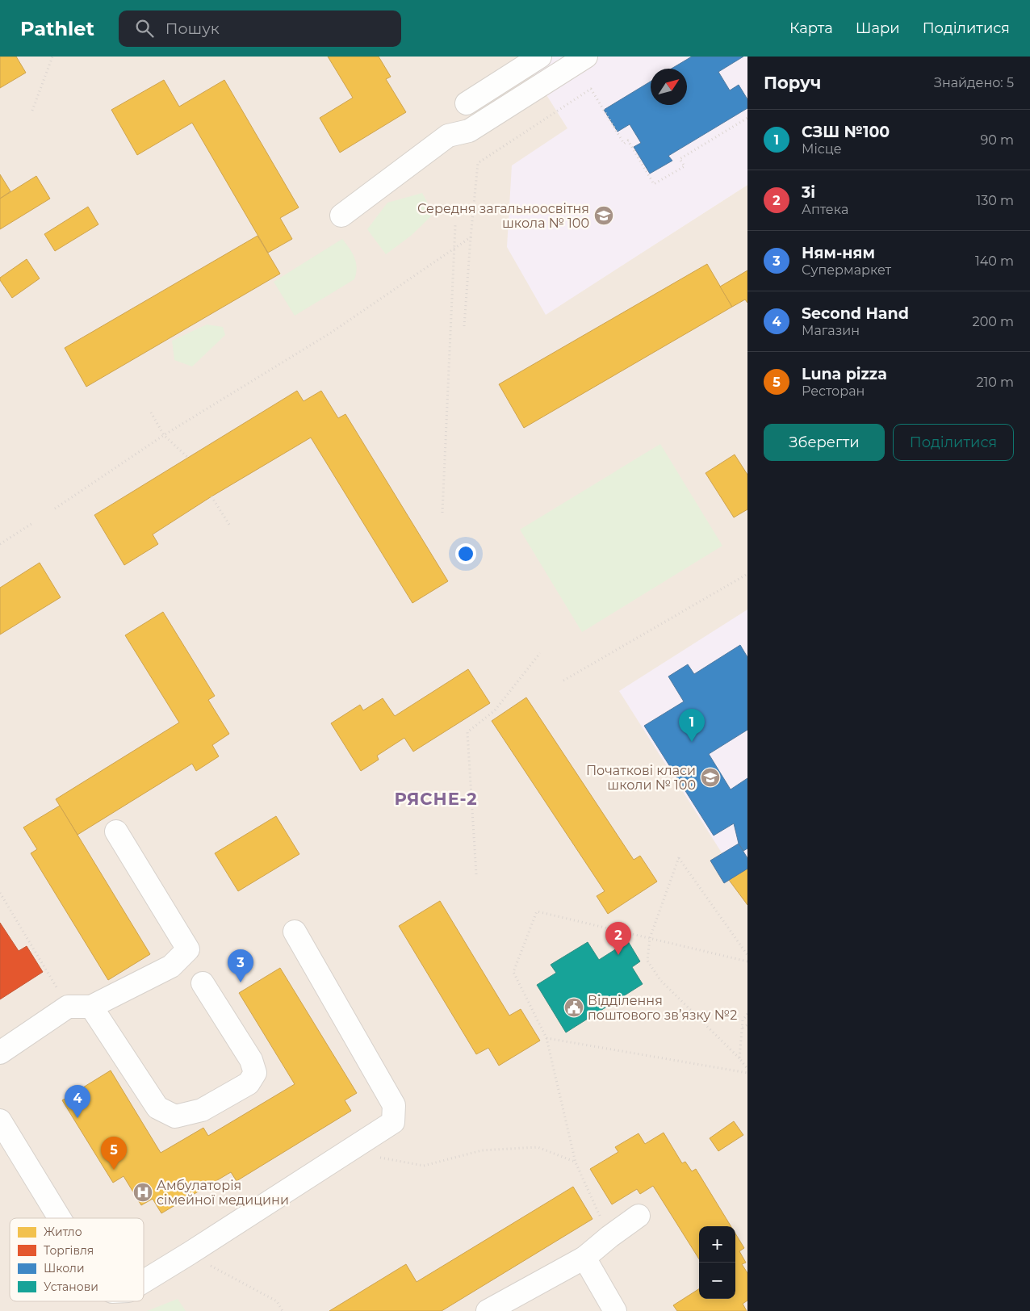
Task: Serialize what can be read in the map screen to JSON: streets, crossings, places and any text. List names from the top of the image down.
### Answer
{
  "districts": ["РЯСНЕ-2"],
  "places": {
    "school or university": ["Середня загальноосвітня школа № 100", "Початкові класи школи № 100"],
    "public building": ["Відділення поштового зв’язку №2"],
    "hospital": ["Амбулаторія сімейної медицини"]
  },
  "legend": [
    "Житло",
    "Торгівля",
    "Школи",
    "Установи"
  ],
  "north": "top right",
  "page": {
    "header": "Pathlet",
    "search": "Пошук",
    "nav": ["Карта", "Шари", "Поділитися"],
    "heading": ["Поруч", "Знайдено: 5"],
    "list": [
      {
        "mark": "1",
        "name": "СЗШ №100",
        "note": "Місце",
        "value": "90 m"
      },
      {
        "mark": "2",
        "name": "3і",
        "note": "Аптека",
        "value": "130 m"
      },
      {
        "mark": "3",
        "name": "Ням-ням",
        "note": "Супермаркет",
        "value": "140 m"
      },
      {
        "mark": "4",
        "name": "Second Hand",
        "note": "Магазин",
        "value": "200 m"
      },
      {
        "mark": "5",
        "name": "Luna pizza",
        "note": "Ресторан",
        "value": "210 m"
      }
    ],
    "buttons": ["Зберегти", "Поділитися"],
    "pins": [
      "1",
      "2",
      "3",
      "4",
      "5"
    ],
    "map_buttons": ["+", "−"]
  }
}
